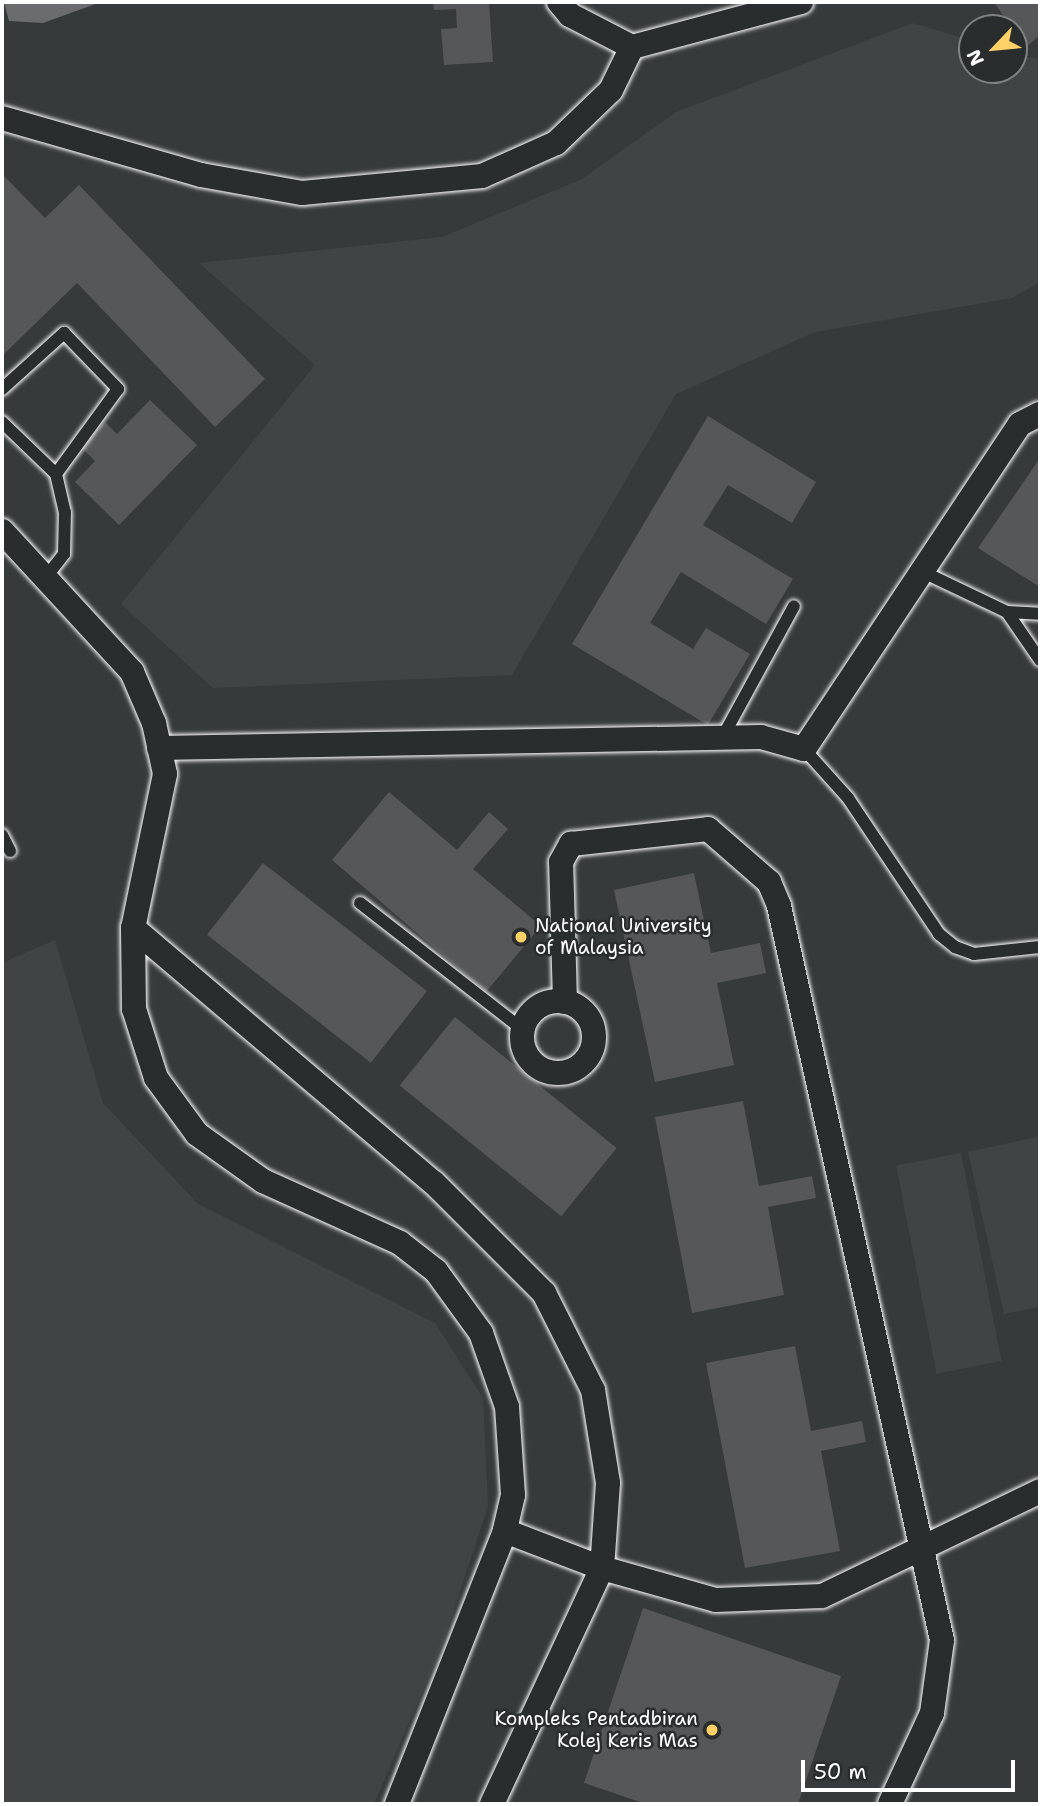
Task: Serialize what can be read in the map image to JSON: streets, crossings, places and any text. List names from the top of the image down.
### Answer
{
  "places": ["National University of Malaysia", "Kompleks Pentadbiran Kolej Keris Mas"],
  "scale_bar": "50 m",
  "north": "bottom left"
}
